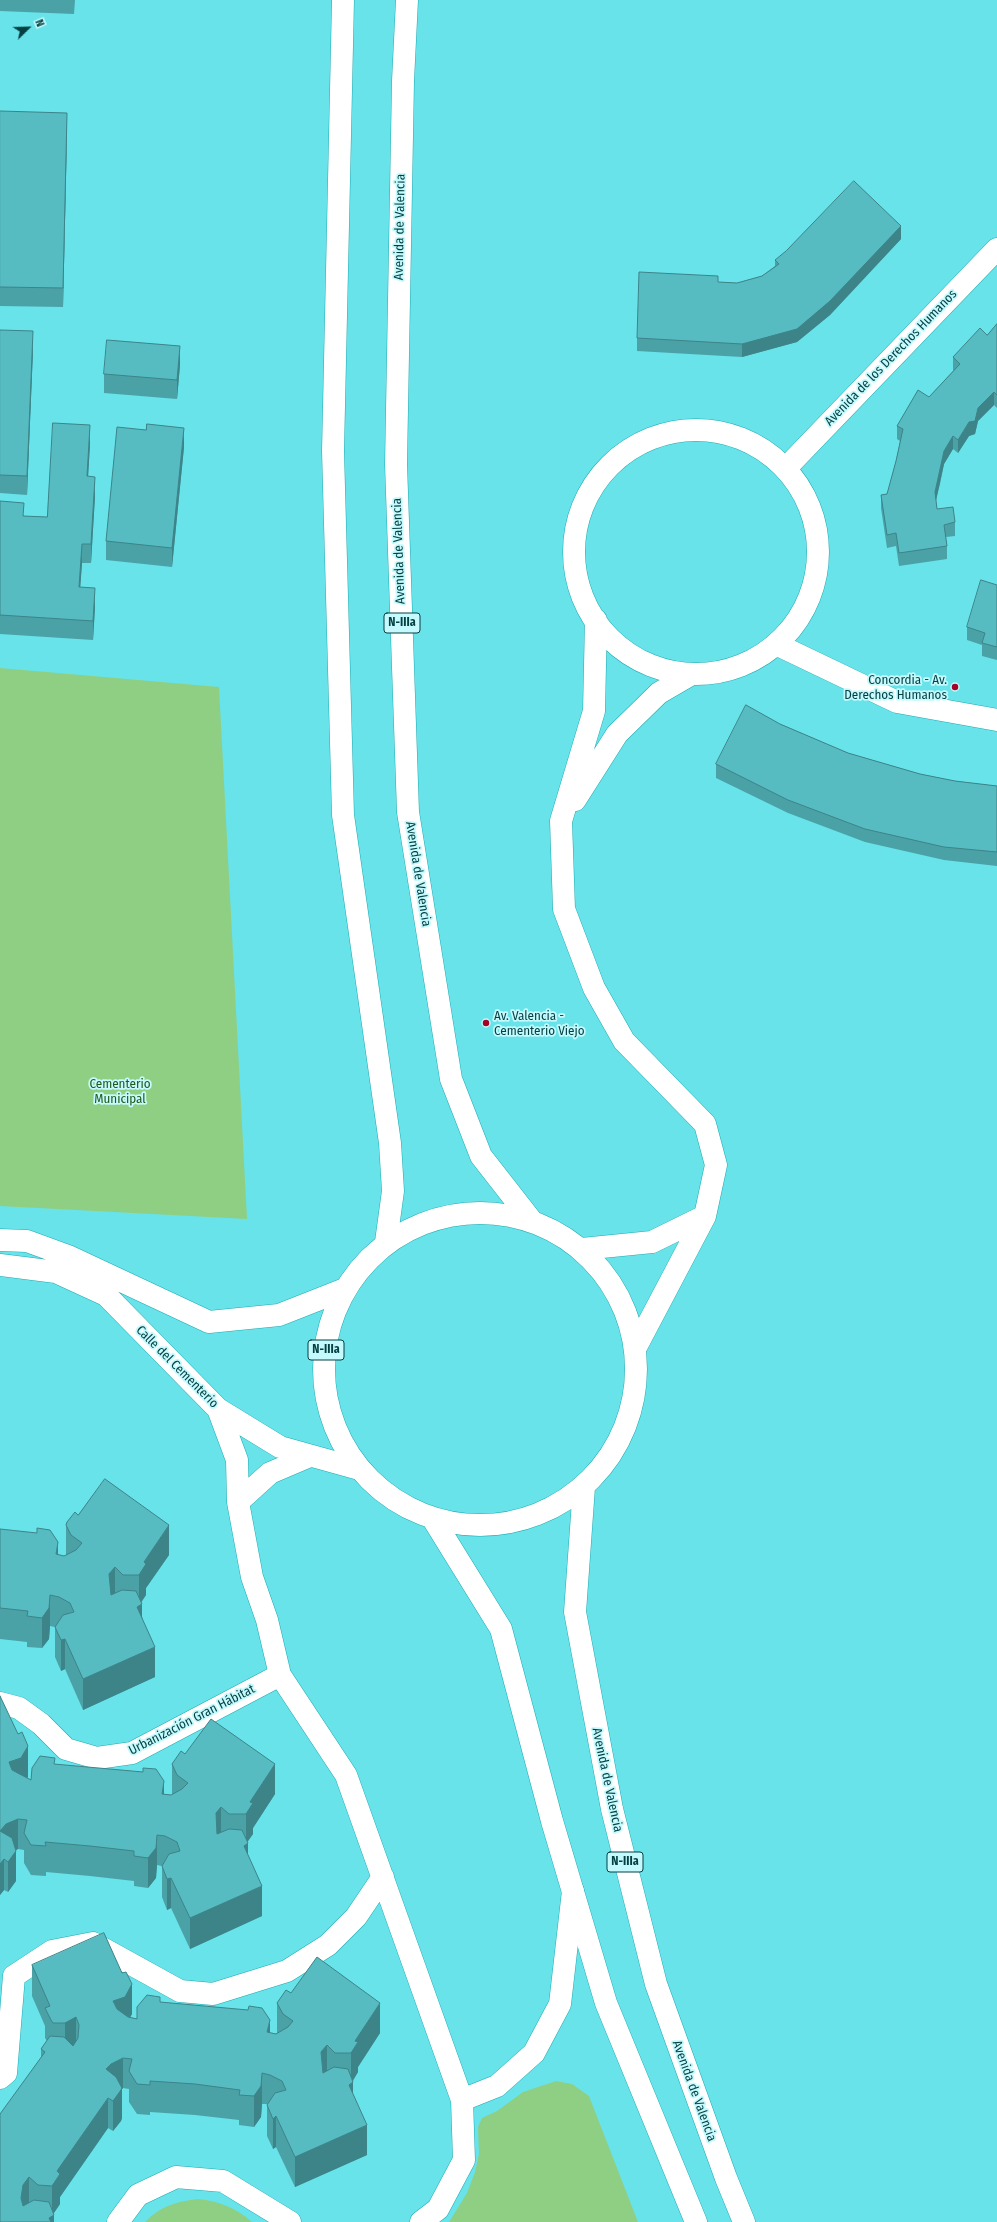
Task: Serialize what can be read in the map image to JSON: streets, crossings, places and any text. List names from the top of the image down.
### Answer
{
  "streets": {
    "main road": [
      "Avenida de Valencia",
      "Avenida de los Derechos Humanos",
      "N-IIIa",
      "Calle del Cementerio",
      "Urbanización Gran Hábitat"
    ]
  },
  "crossings": [
    ["Avenida de Valencia", "N-IIIa"],
    ["N-IIIa", "Calle del Cementerio"]
  ],
  "parks": ["Cementerio Municipal"],
  "places": ["Concordia - Av. Derechos Humanos", "Av. Valencia - Cementerio Viejo"],
  "north": "top right"
}
